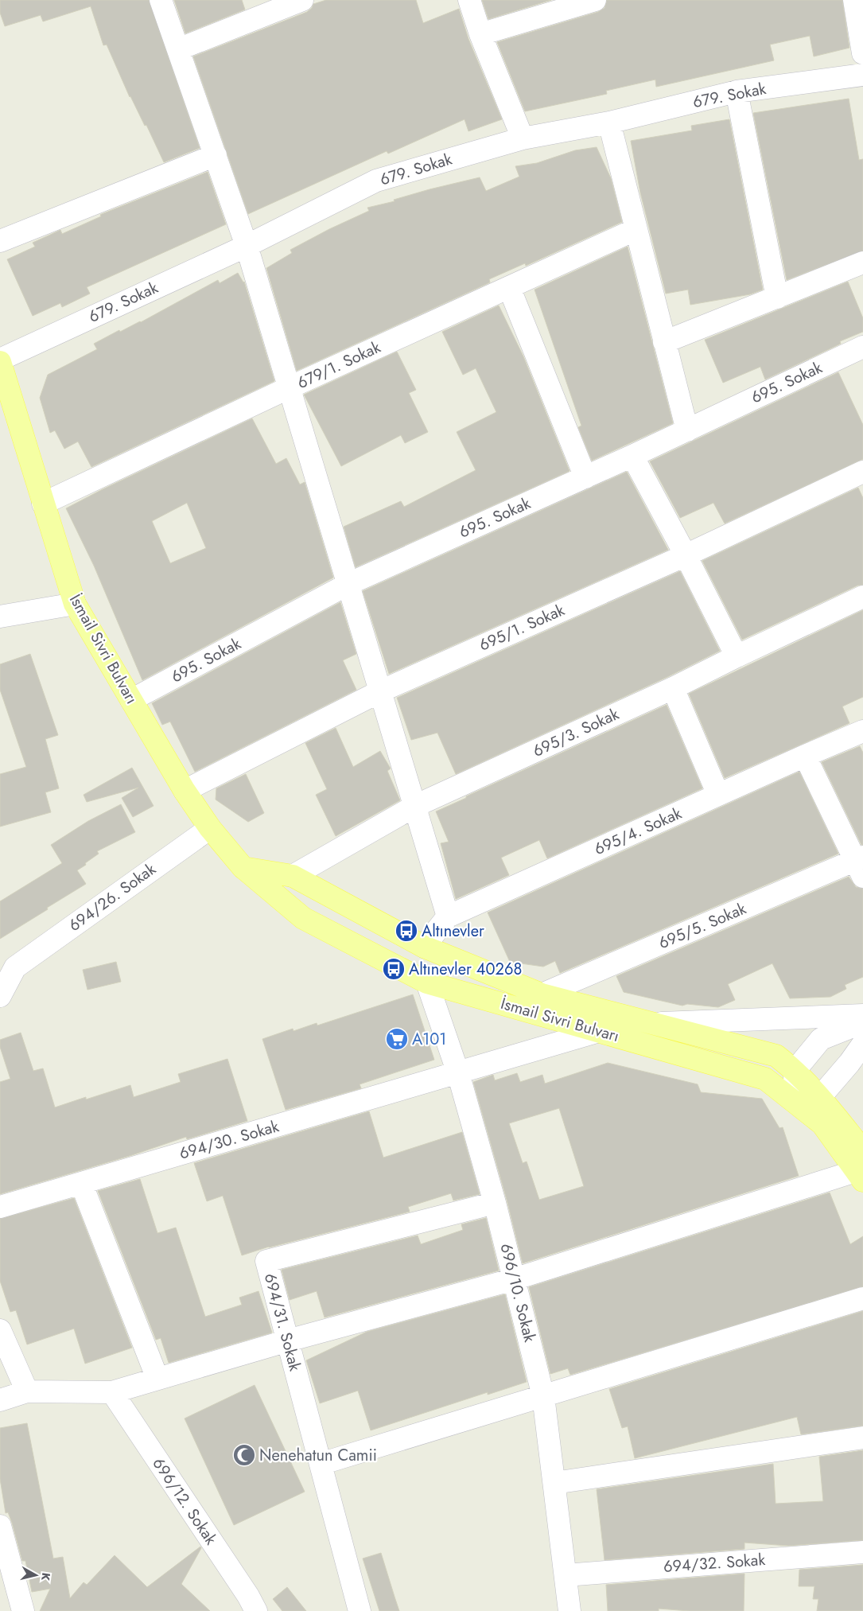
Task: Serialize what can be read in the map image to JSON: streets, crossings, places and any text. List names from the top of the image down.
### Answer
{
  "streets": {
    "main road": ["İsmail Sivri Bulvarı"],
    "street": [
      "679. Sokak",
      "679/1. Sokak",
      "695. Sokak",
      "695/1. Sokak",
      "695/3. Sokak",
      "695/4. Sokak",
      "694/26. Sokak",
      "695/5. Sokak",
      "694/30. Sokak",
      "696/10. Sokak",
      "694/31. Sokak",
      "696/12. Sokak",
      "694/32. Sokak"
    ]
  },
  "crossings": [
    ["679. Sokak", "İsmail Sivri Bulvarı"],
    ["679/1. Sokak", "İsmail Sivri Bulvarı"],
    ["695. Sokak", "İsmail Sivri Bulvarı"],
    ["695/1. Sokak", "İsmail Sivri Bulvarı"],
    ["İsmail Sivri Bulvarı", "695/3. Sokak"],
    ["İsmail Sivri Bulvarı", "695/4. Sokak"],
    ["İsmail Sivri Bulvarı", "694/26. Sokak"],
    ["İsmail Sivri Bulvarı", "695/5. Sokak"],
    ["İsmail Sivri Bulvarı", "694/30. Sokak"],
    ["İsmail Sivri Bulvarı", "696/10. Sokak"],
    ["694/30. Sokak", "696/10. Sokak"],
    ["696/10. Sokak", "694/31. Sokak"],
    ["696/10. Sokak", "694/32. Sokak"]
  ],
  "places": {
    "bus stop": ["Altınevler", "Altınevler 40268"],
    "supermarket": ["A101"],
    "mosque": ["Nenehatun Camii"]
  },
  "north": "right"
}
